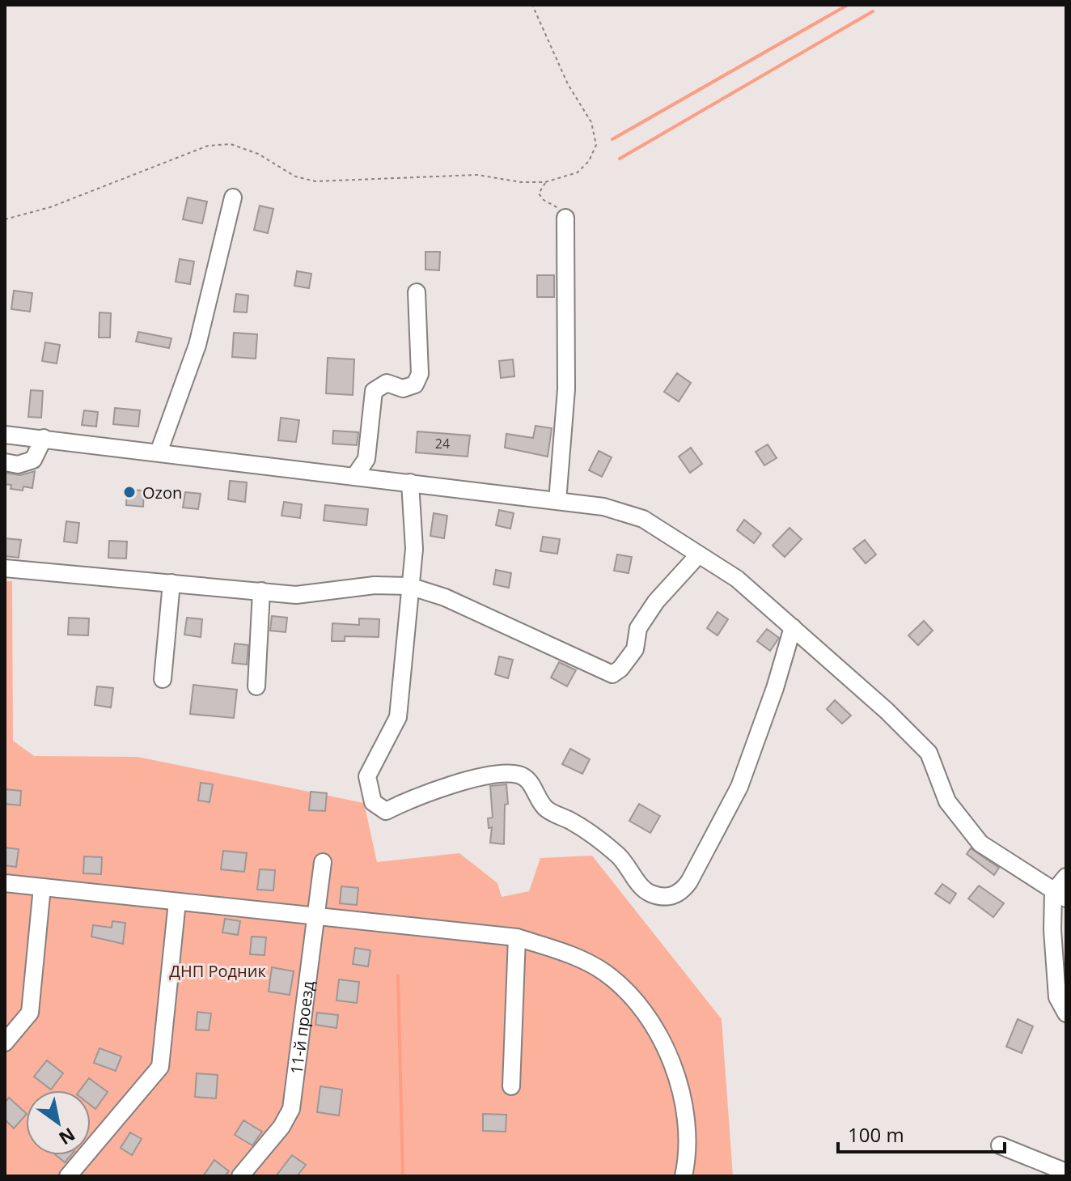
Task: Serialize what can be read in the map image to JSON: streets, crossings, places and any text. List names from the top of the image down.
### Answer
{
  "streets": {
    "street": ["11-й проезд"]
  },
  "parks": ["ДНП Родник"],
  "places": ["Ozon"],
  "house_numbers": ["24"],
  "scale_bar": "100 m",
  "north": "bottom right"
}
